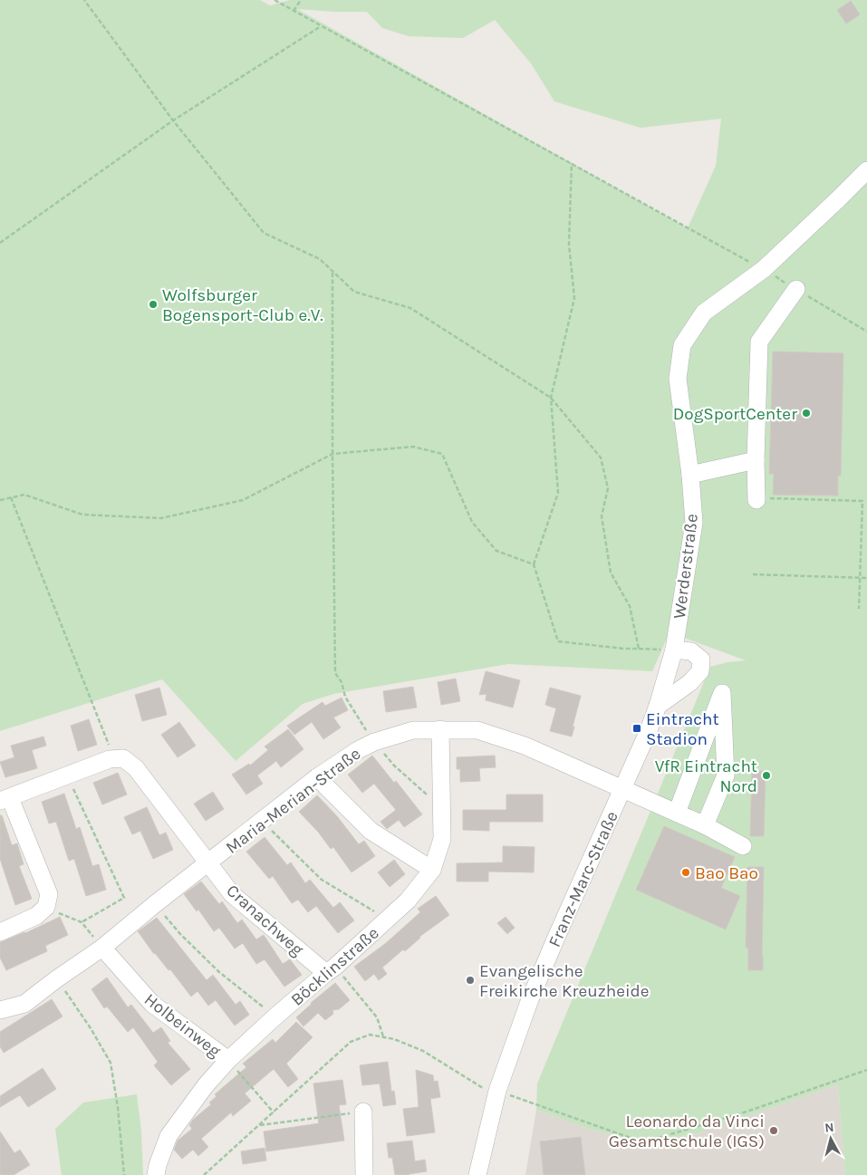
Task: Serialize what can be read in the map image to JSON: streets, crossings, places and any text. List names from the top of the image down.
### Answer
{
  "streets": {
    "street": [
      "Werderstraße",
      "Maria-Merian-Straße",
      "Franz-Marc-Straße",
      "Cranachweg",
      "Böcklinstraße",
      "Holbeinweg"
    ]
  },
  "crossings": [
    ["Werderstraße", "Maria-Merian-Straße"],
    ["Werderstraße", "Franz-Marc-Straße"],
    ["Maria-Merian-Straße", "Franz-Marc-Straße"],
    ["Maria-Merian-Straße", "Cranachweg"],
    ["Maria-Merian-Straße", "Böcklinstraße"],
    ["Maria-Merian-Straße", "Holbeinweg"],
    ["Cranachweg", "Böcklinstraße"],
    ["Böcklinstraße", "Holbeinweg"]
  ],
  "places": {
    "other": [
      "Wolfsburger Bogensport-Club e.V.",
      "DogSportCenter",
      "VfR Eintracht Nord",
      "Bao Bao",
      "Evangelische Freikirche Kreuzheide",
      "Leonardo da Vinci Gesamtschule (IGS)"
    ],
    "transit": ["Eintracht Stadion"]
  },
  "north": "top"
}
